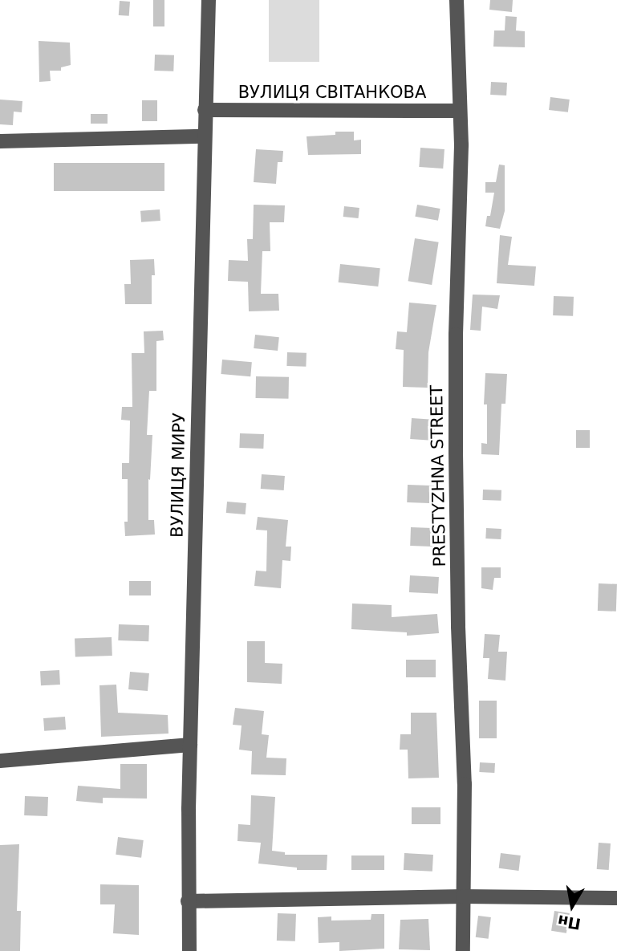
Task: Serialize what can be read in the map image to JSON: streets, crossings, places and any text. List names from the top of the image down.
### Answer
{
  "streets": {
    "street": ["ВУЛИЦЯ СВІТАНКОВА", "ВУЛИЦЯ МИРУ", "PRESTYZHNA STREET"]
  },
  "crossings": [
    ["ВУЛИЦЯ СВІТАНКОВА", "ВУЛИЦЯ МИРУ"],
    ["ВУЛИЦЯ СВІТАНКОВА", "PRESTYZHNA STREET"]
  ],
  "north": "bottom"
}
